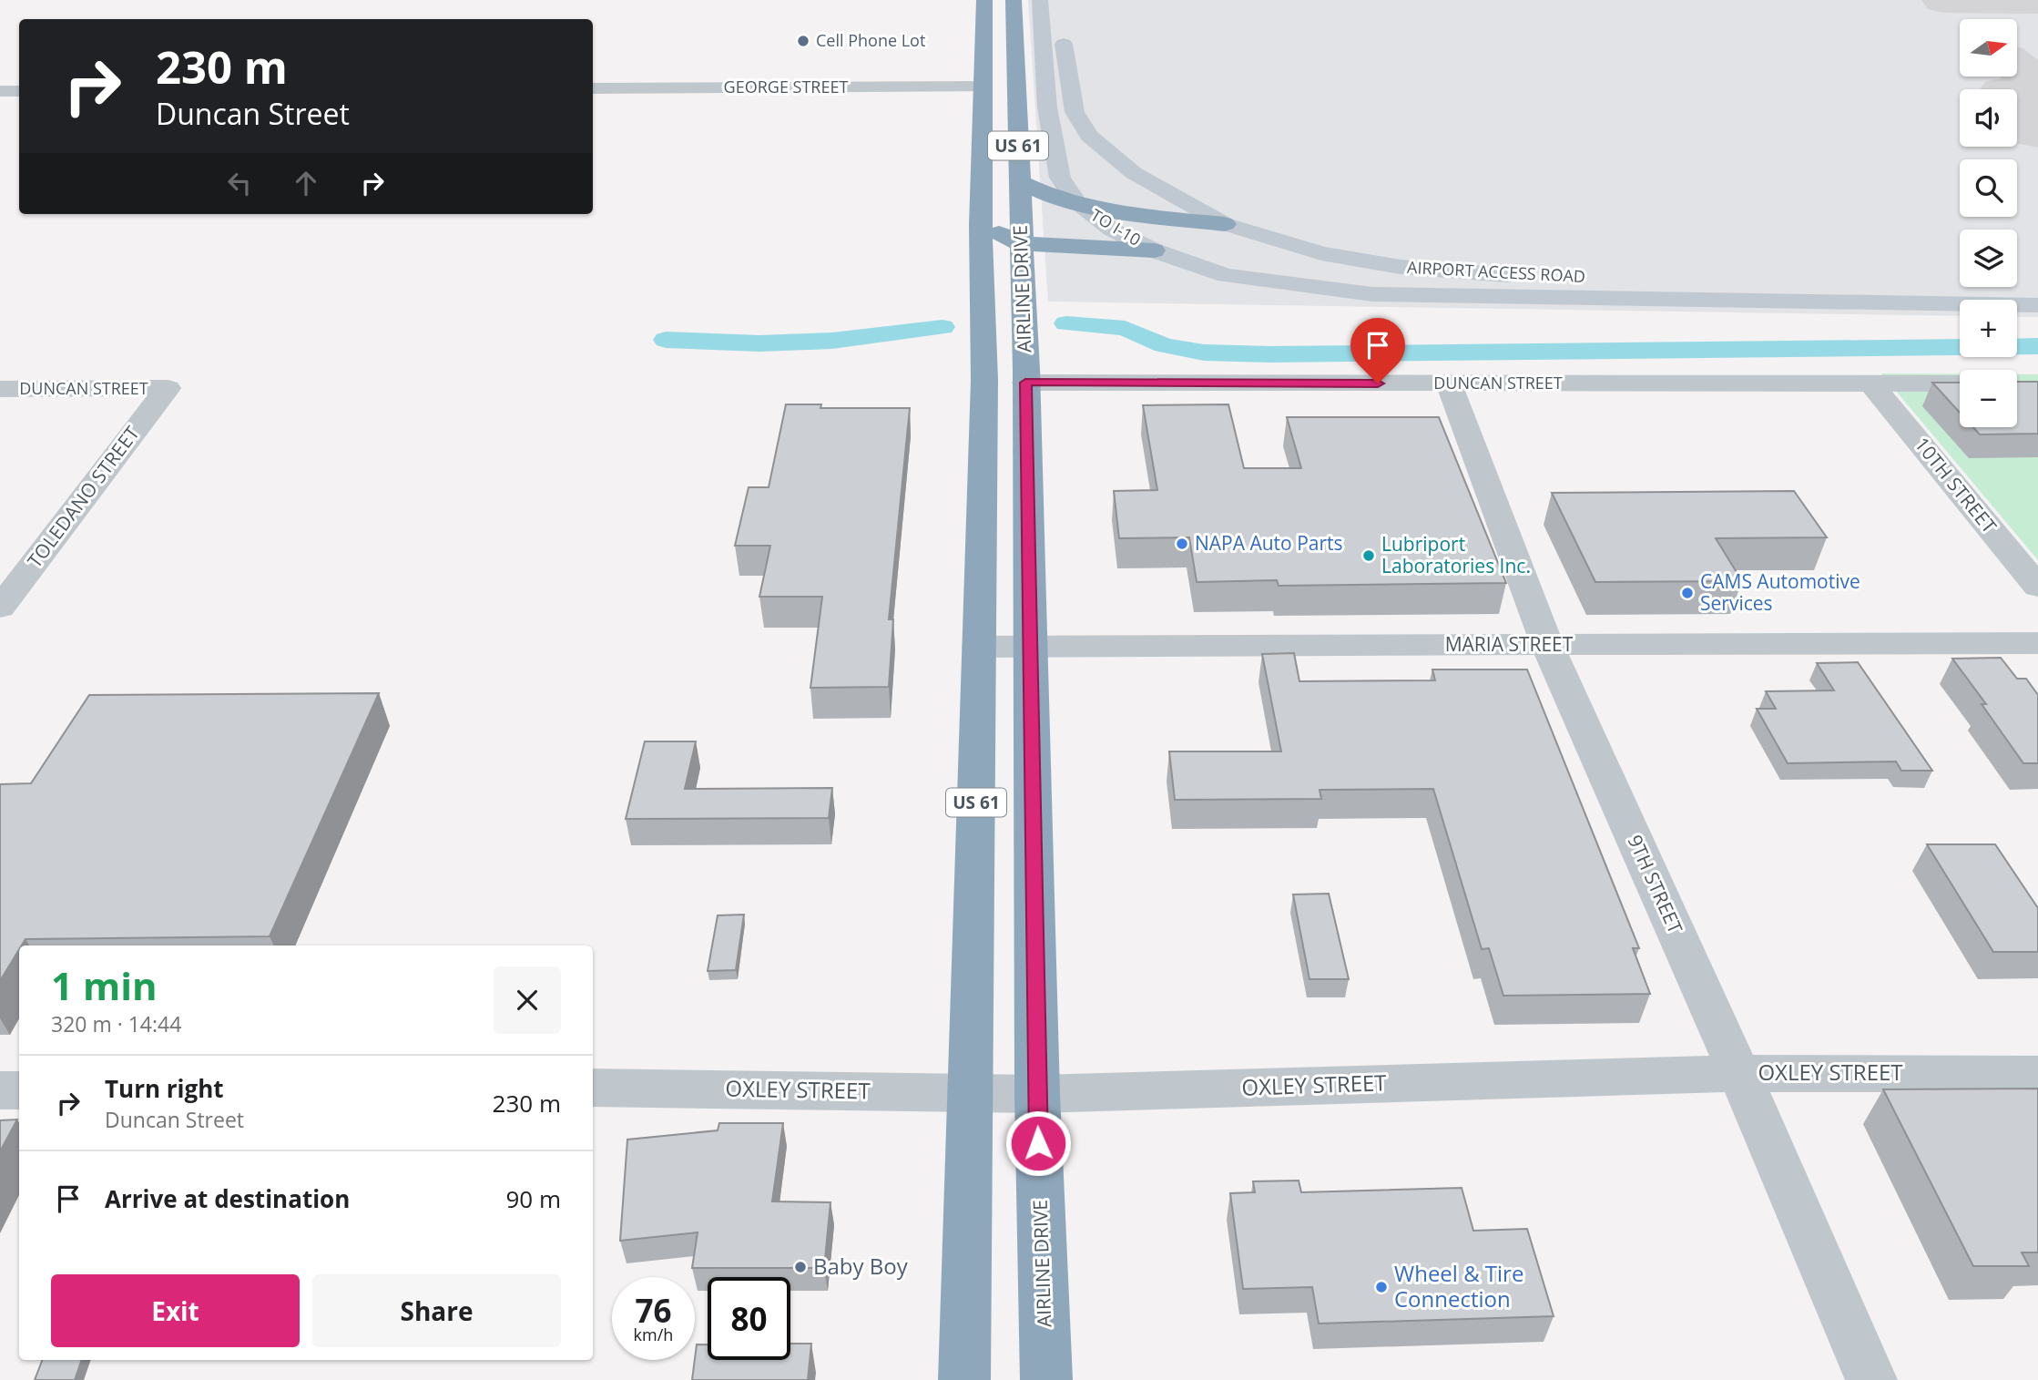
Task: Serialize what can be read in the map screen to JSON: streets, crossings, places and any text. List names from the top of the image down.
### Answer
{
  "streets": {
    "highway": ["US 61", "AIRLINE DRIVE"],
    "main road": ["TO I-10", "AIRPORT ACCESS ROAD"],
    "street": [
      "GEORGE STREET",
      "DUNCAN STREET",
      "10TH STREET",
      "TOLEDANO STREET",
      "MARIA STREET",
      "9TH STREET",
      "OXLEY STREET"
    ]
  },
  "crossings": [
    ["GEORGE STREET", "AIRLINE DRIVE"],
    ["TO I-10", "AIRPORT ACCESS ROAD"],
    ["AIRLINE DRIVE", "DUNCAN STREET"],
    ["AIRLINE DRIVE", "MARIA STREET"],
    ["AIRLINE DRIVE", "OXLEY STREET"],
    ["DUNCAN STREET", "10TH STREET"],
    ["DUNCAN STREET", "TOLEDANO STREET"],
    ["DUNCAN STREET", "9TH STREET"],
    ["MARIA STREET", "9TH STREET"],
    ["9TH STREET", "OXLEY STREET"]
  ],
  "places": [
    "Cell Phone Lot",
    "NAPA Auto Parts",
    "Lubriport Laboratories Inc.",
    "CAMS Automotive Services",
    "Baby Boy",
    "Wheel & Tire Connection"
  ],
  "north": "right",
  "page": {
    "map_buttons": ["+", "−"],
    "turn": ["230 m", "Duncan Street"],
    "heading": ["1 min", "320 m · 14:44"],
    "list": [
      {
        "name": "Turn right",
        "note": "Duncan Street",
        "value": "230 m"
      },
      {
        "name": "Arrive at destination",
        "value": "90 m"
      }
    ],
    "buttons": ["Exit", "Share"],
    "speed": "76 km/h",
    "limit": "80"
  }
}
